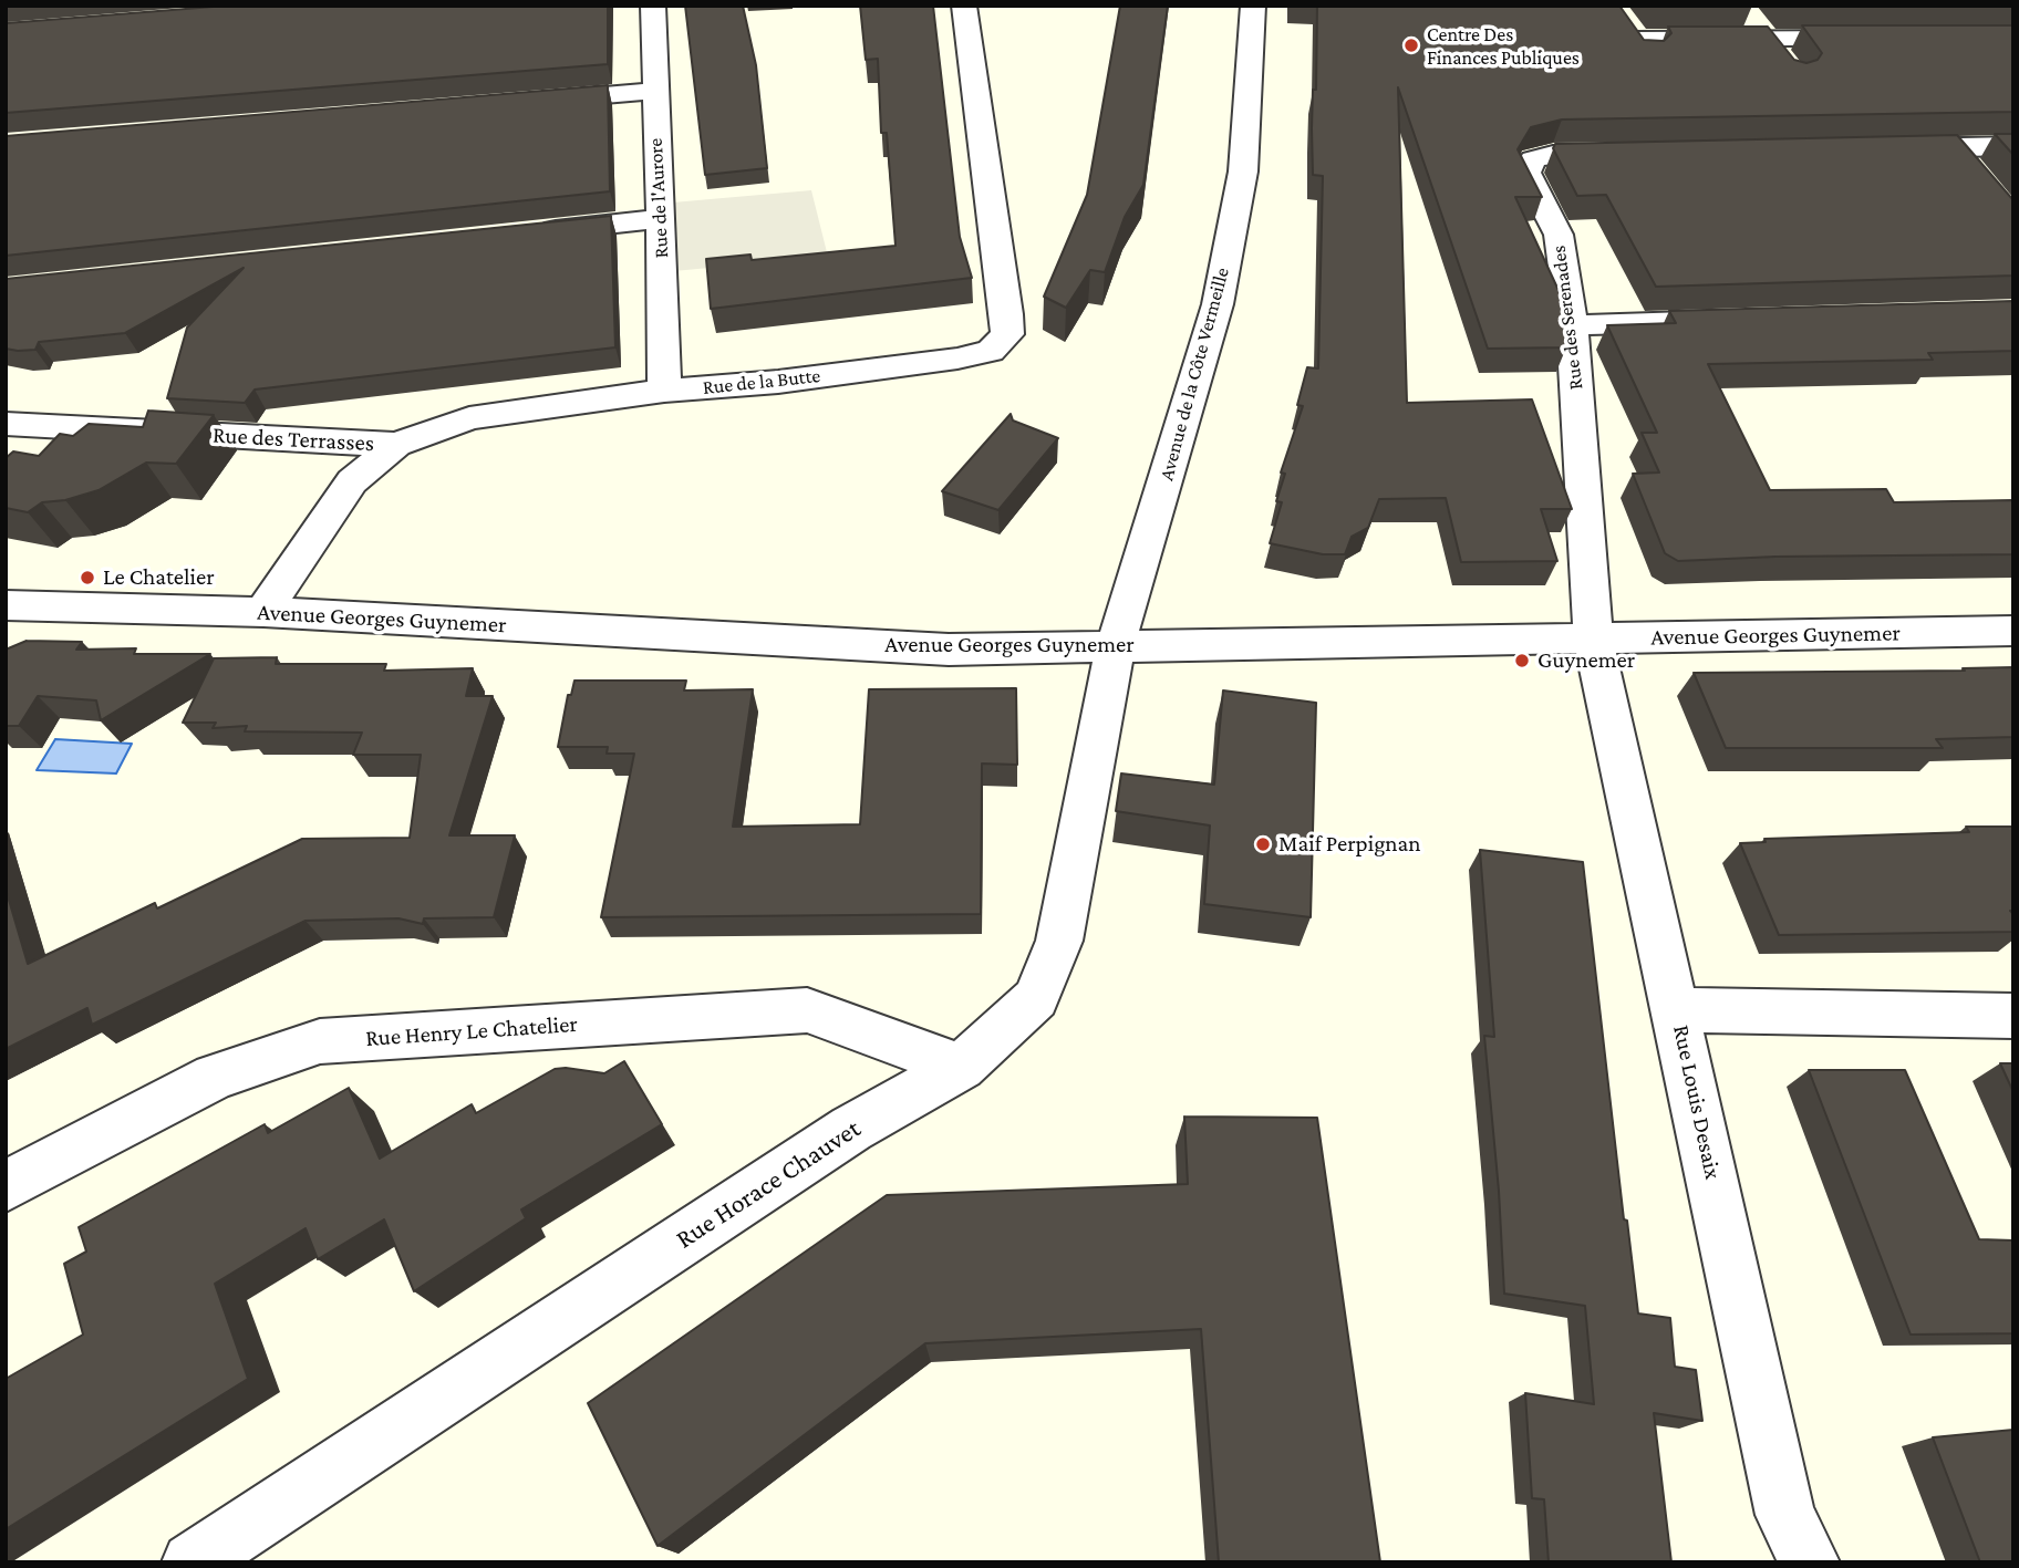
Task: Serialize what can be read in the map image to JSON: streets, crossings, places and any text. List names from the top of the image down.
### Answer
{
  "streets": {
    "street": [
      "Rue de l'Aurore",
      "Rue des Serenades",
      "Avenue de la Côte Vermeille",
      "Rue de la Butte",
      "Rue des Terrasses",
      "Avenue Georges Guynemer",
      "Rue Henry Le Chatelier",
      "Rue Louis Desaix",
      "Rue Horace Chauvet"
    ]
  },
  "crossings": [
    ["Rue de l'Aurore", "Rue de la Butte"],
    ["Rue des Serenades", "Avenue Georges Guynemer"],
    ["Rue des Serenades", "Rue Louis Desaix"],
    ["Avenue de la Côte Vermeille", "Avenue Georges Guynemer"],
    ["Avenue de la Côte Vermeille", "Rue Horace Chauvet"],
    ["Rue de la Butte", "Rue des Terrasses"],
    ["Rue de la Butte", "Avenue Georges Guynemer"],
    ["Avenue Georges Guynemer", "Rue Louis Desaix"],
    ["Avenue Georges Guynemer", "Rue Horace Chauvet"],
    ["Rue Henry Le Chatelier", "Rue Horace Chauvet"]
  ],
  "places": [
    "Centre Des Finances Publiques",
    "Le Chatelier",
    "Guynemer",
    "Maif Perpignan"
  ]
}
